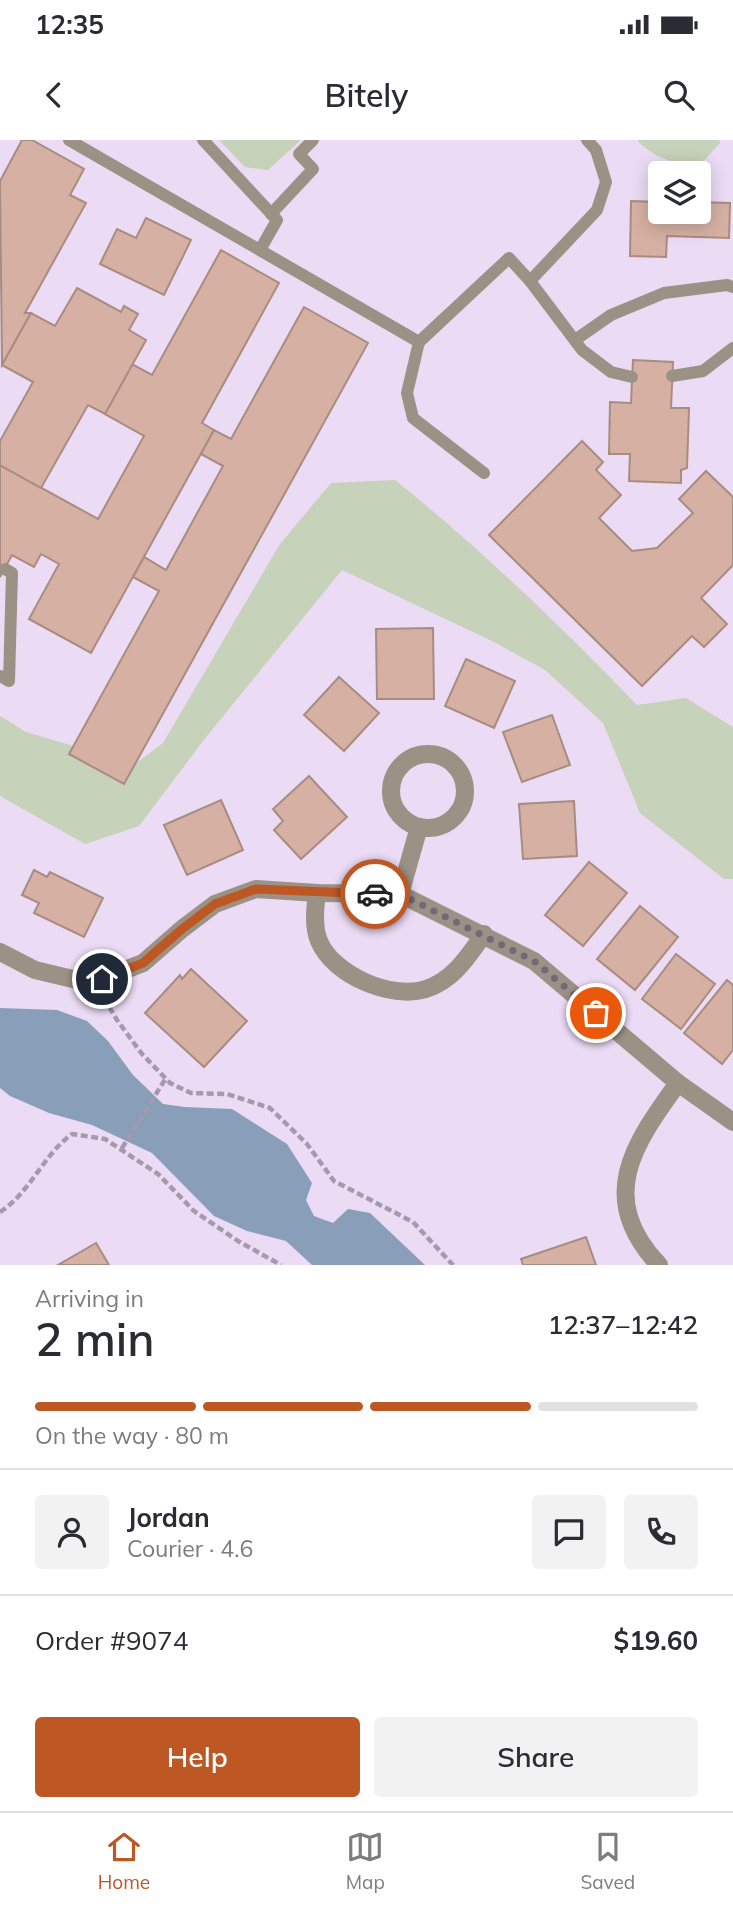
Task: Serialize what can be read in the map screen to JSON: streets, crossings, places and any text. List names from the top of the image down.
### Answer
{
  "page": {
    "status": "12:35",
    "header": "Bitely",
    "heading": ["2 min", "Arriving in", "12:37–12:42"],
    "panel": [
      "Jordan",
      "Courier · 4.6",
      "Order #9074",
      "$19.60"
    ],
    "bar": "On the way · 80 m",
    "buttons": ["Help", "Share"],
    "tabs": ["Home", "Map", "Saved"]
  }
}
